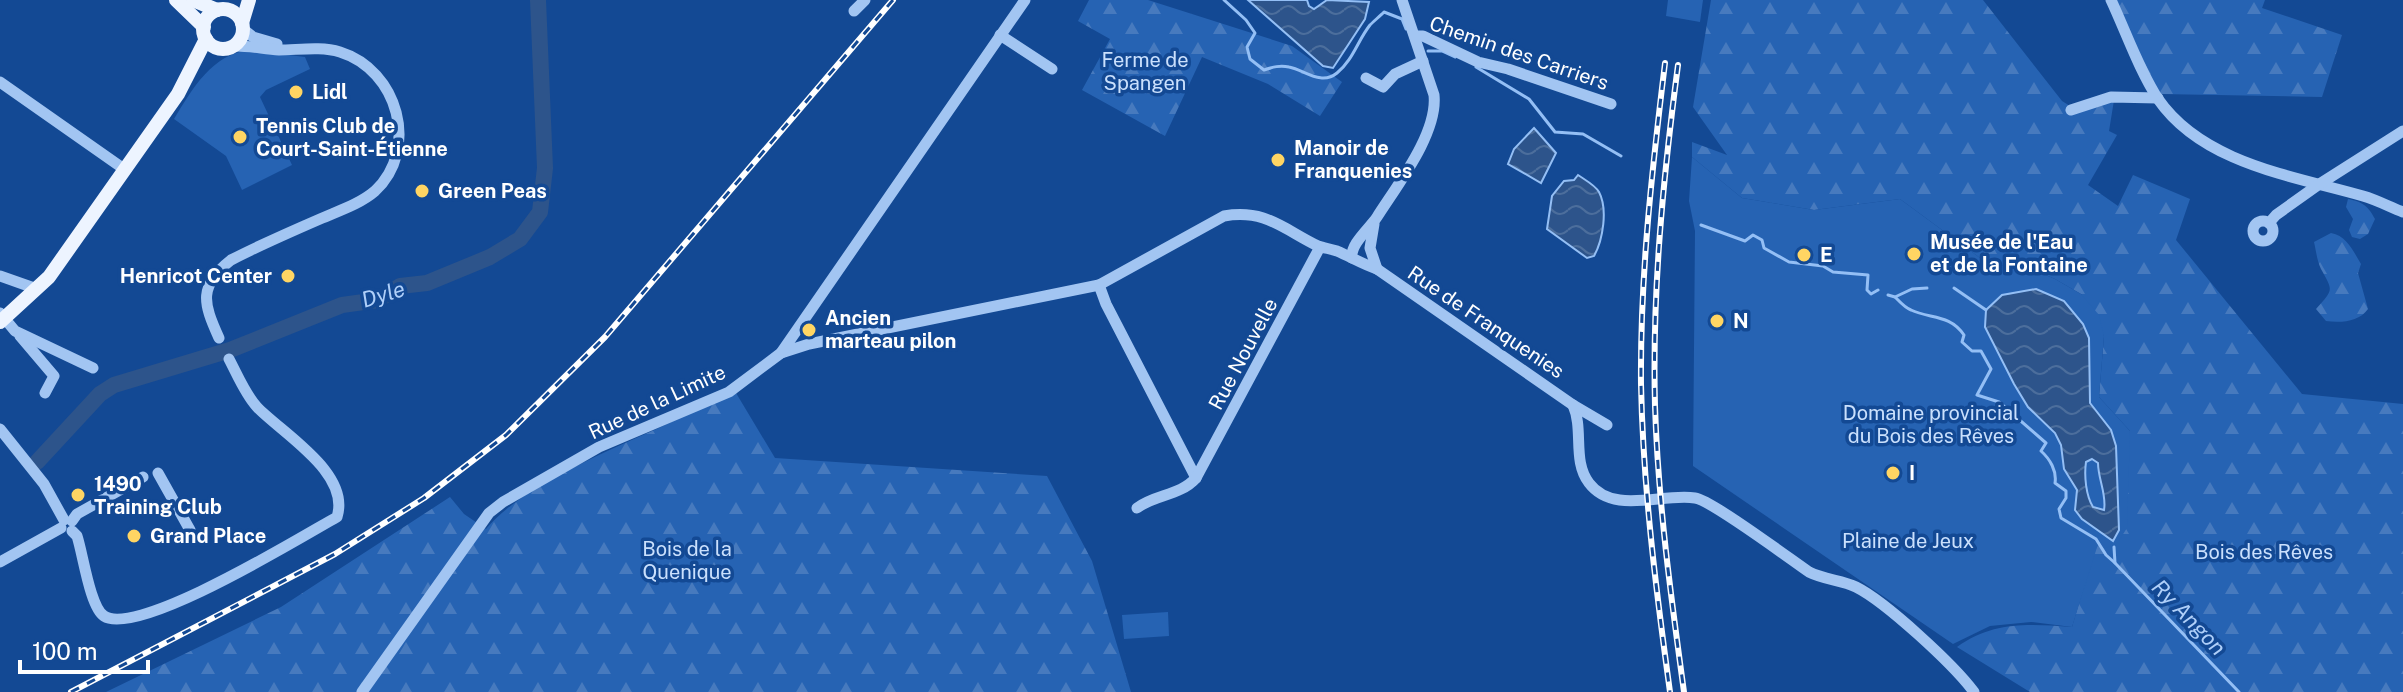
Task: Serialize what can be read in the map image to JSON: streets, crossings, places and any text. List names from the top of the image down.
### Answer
{
  "streets": {
    "street": [
      "Chemin des Carriers",
      "Rue de Franquenies",
      "Rue Nouvelle",
      "Rue de la Limite"
    ]
  },
  "crossings": [
    ["Rue de Franquenies", "Rue Nouvelle"],
    ["Rue de Franquenies", "Rue de la Limite"]
  ],
  "water": ["Dyle", "Ry Angon"],
  "parks": [
    "Ferme de Spangen",
    "Domaine provincial du Bois des Rêves",
    "Plaine de Jeux",
    "Bois de la Quenique",
    "Bois des Rêves"
  ],
  "places": [
    "Lidl",
    "Tennis Club de Court-Saint-Étienne",
    "Manoir de Franquenies",
    "Green Peas",
    "Musée de l'Eau et de la Fontaine",
    "E",
    "Henricot Center",
    "N",
    "Ancien marteau pilon",
    "I",
    "1490 Training Club",
    "Grand Place"
  ],
  "scale_bar": "100 m"
}
